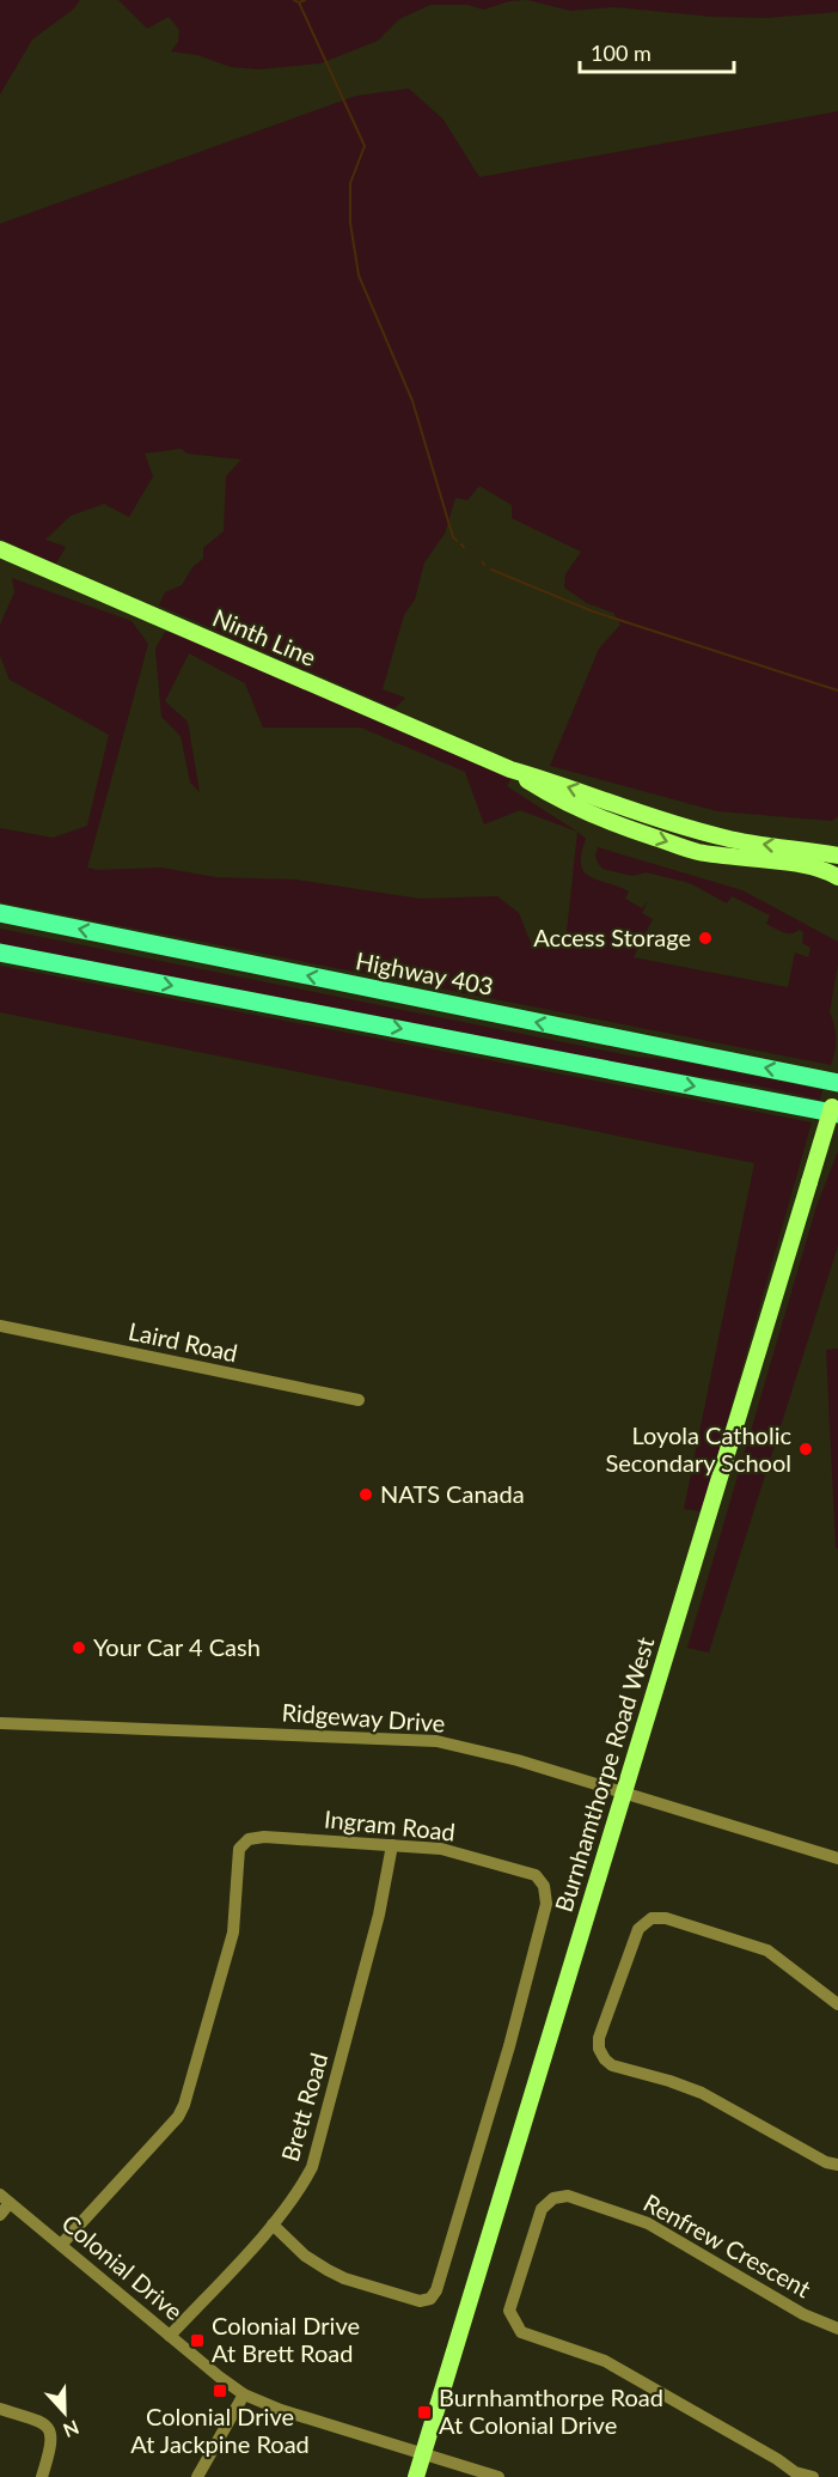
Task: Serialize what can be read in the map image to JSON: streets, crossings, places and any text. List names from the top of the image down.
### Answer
{
  "streets": {
    "highway": ["Highway 403"],
    "main road": ["Ninth Line", "Burnhamthorpe Road West"],
    "street": [
      "Laird Road",
      "Ridgeway Drive",
      "Ingram Road",
      "Brett Road",
      "Renfrew Crescent",
      "Colonial Drive"
    ]
  },
  "crossings": [
    ["Highway 403", "Burnhamthorpe Road West"],
    ["Ridgeway Drive", "Burnhamthorpe Road West"],
    ["Burnhamthorpe Road West", "Colonial Drive"],
    ["Ingram Road", "Brett Road"],
    ["Ingram Road", "Colonial Drive"],
    ["Brett Road", "Colonial Drive"]
  ],
  "places": {
    "other": [
      "Access Storage",
      "Loyola Catholic Secondary School",
      "NATS Canada",
      "Your Car 4 Cash"
    ],
    "transit": ["Colonial Drive At Brett Road", "Colonial Drive At Jackpine Road", "Burnhamthorpe Road At Colonial Drive"]
  },
  "scale_bar": "100 m",
  "north": "bottom"
}
